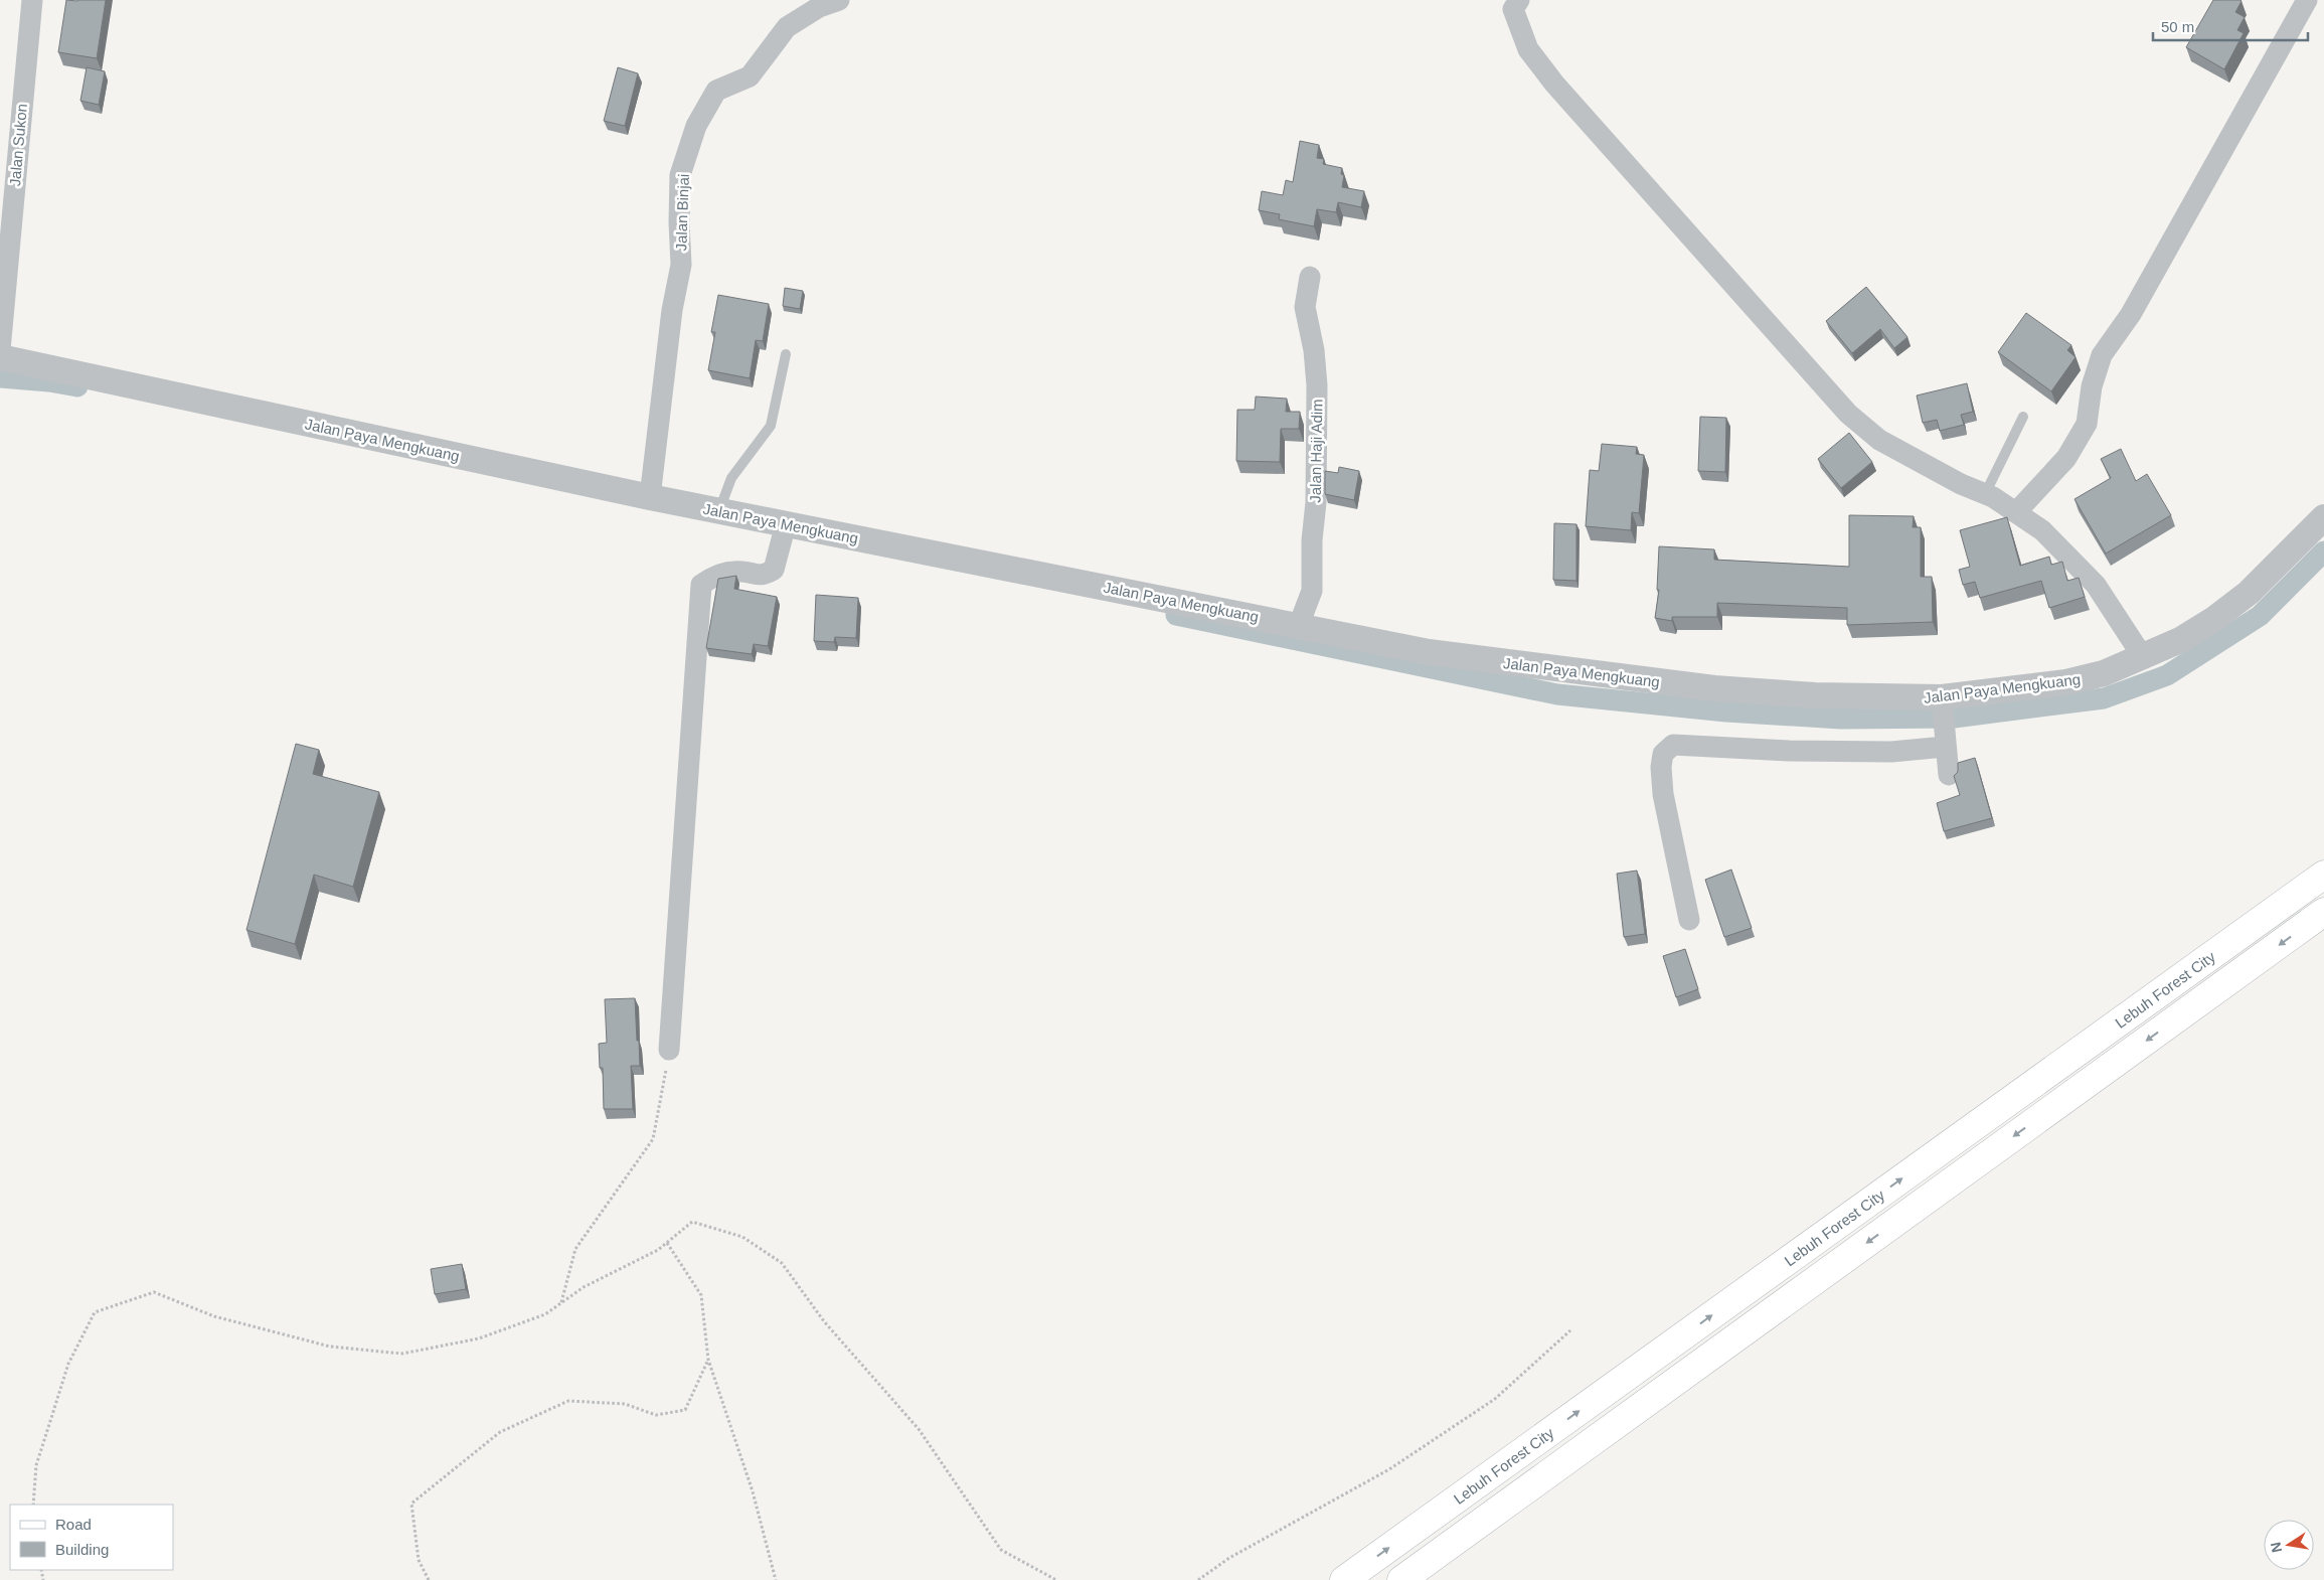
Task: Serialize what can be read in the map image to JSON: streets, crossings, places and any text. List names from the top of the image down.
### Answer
{
  "streets": {
    "main road": ["Lebuh Forest City"],
    "street": [
      "Jalan Sukon",
      "Jalan Binjai",
      "Jalan Paya Mengkuang",
      "Jalan Haji Adim"
    ]
  },
  "crossings": [
    ["Jalan Binjai", "Jalan Paya Mengkuang"],
    ["Jalan Paya Mengkuang", "Jalan Haji Adim"]
  ],
  "legend": ["Road", "Building"],
  "scale_bar": "50 m",
  "north": "left"
}
